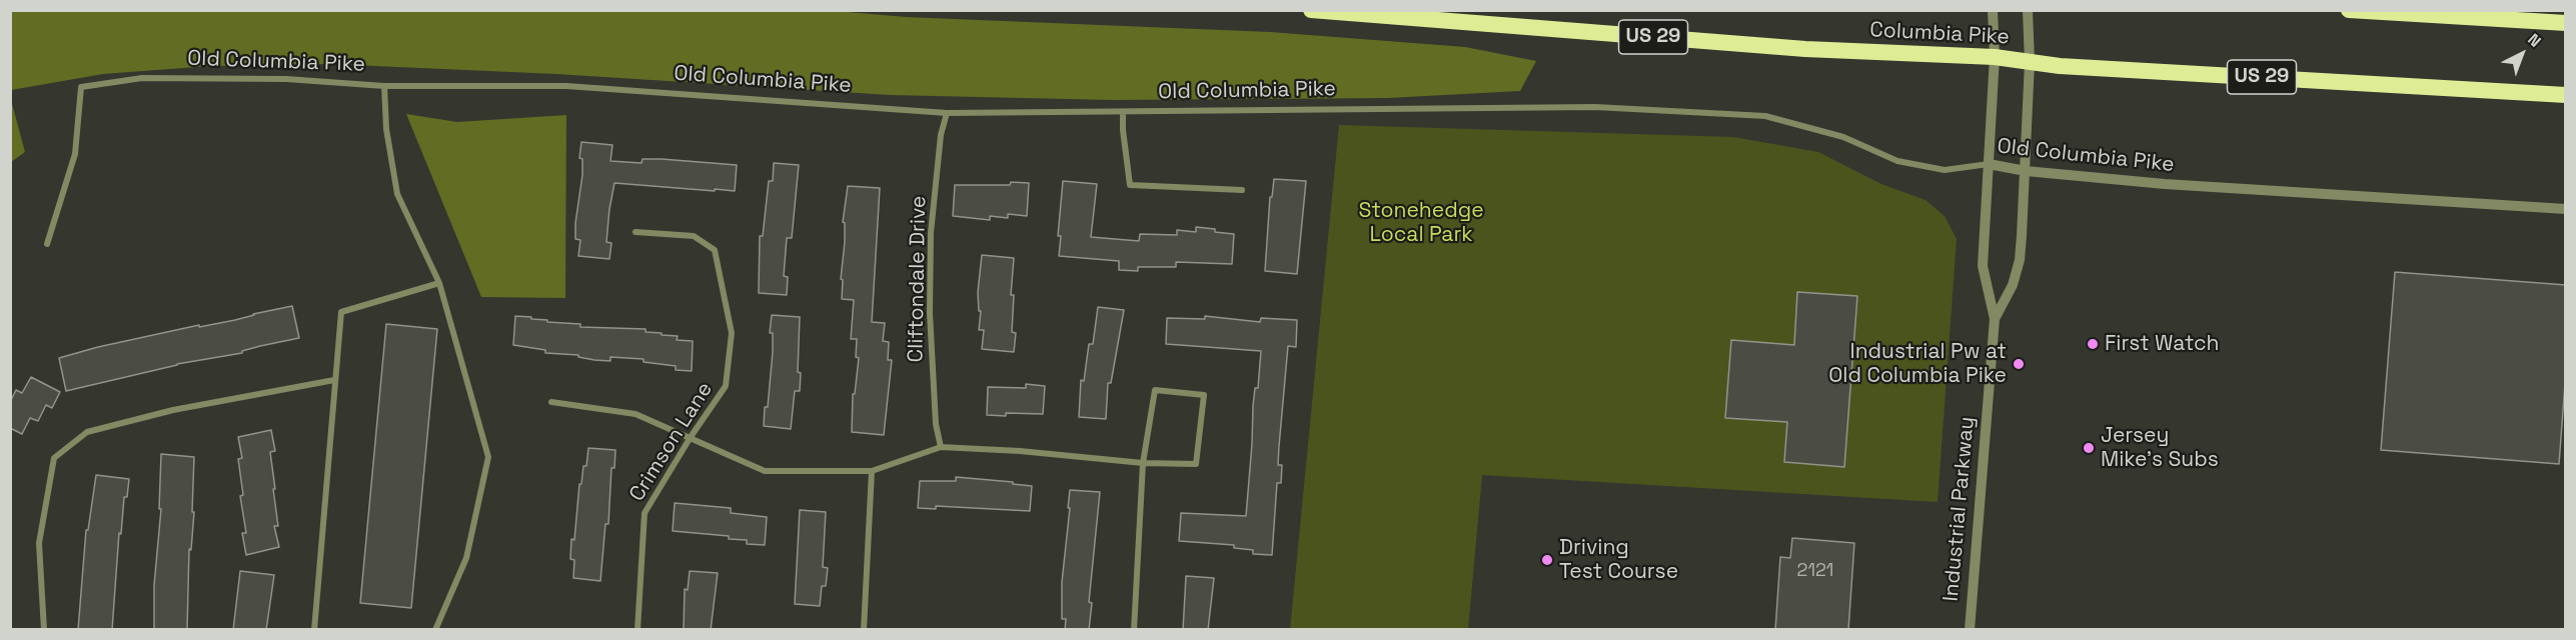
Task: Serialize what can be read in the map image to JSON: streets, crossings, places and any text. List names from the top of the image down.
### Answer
{
  "streets": {
    "highway": ["Columbia Pike", "US 29"],
    "street": [
      "Old Columbia Pike",
      "Cliftondale Drive",
      "Crimson Lane",
      "Industrial Parkway"
    ]
  },
  "crossings": [
    ["Columbia Pike", "Industrial Parkway"],
    ["Old Columbia Pike", "Cliftondale Drive"],
    ["Old Columbia Pike", "Industrial Parkway"]
  ],
  "parks": ["Stonehedge Local Park"],
  "places": [
    "First Watch",
    "Industrial Pw at Old Columbia Pike",
    "Jersey Mike's Subs",
    "Driving Test Course"
  ],
  "house_numbers": ["2121"],
  "north": "top right"
}
